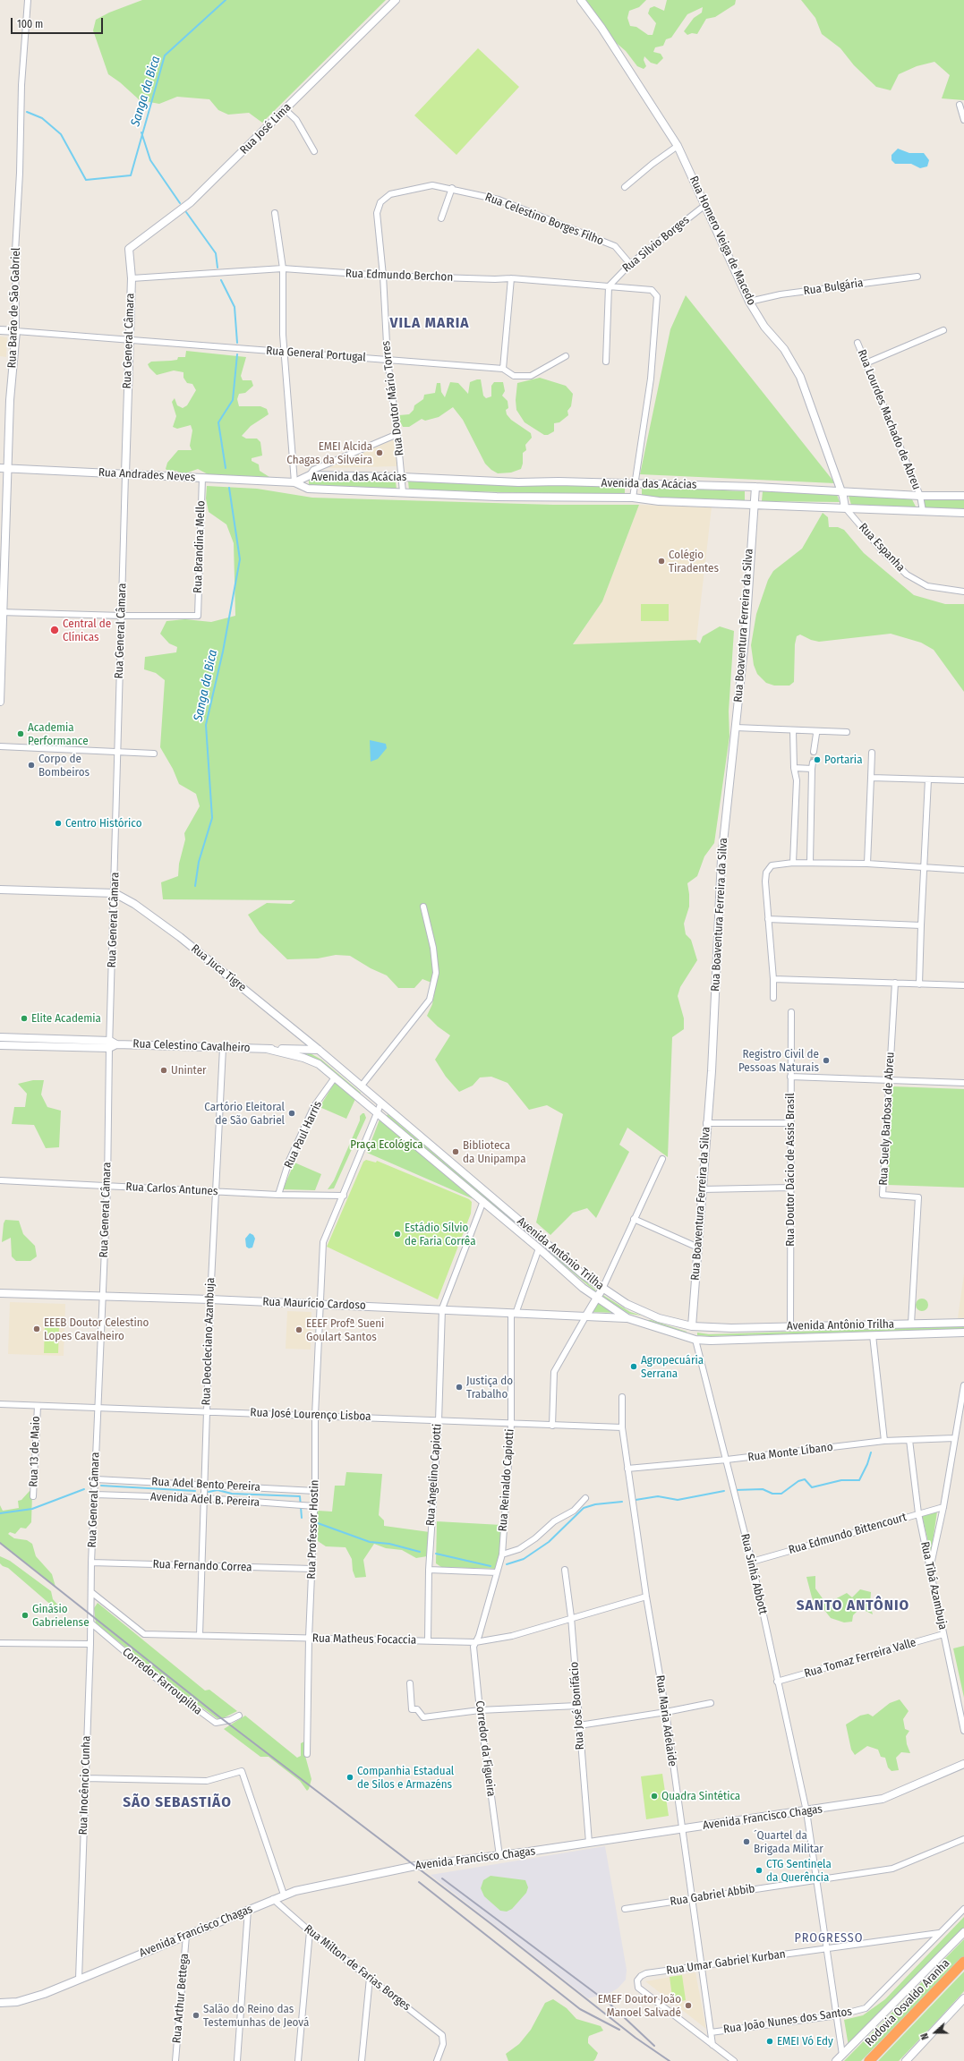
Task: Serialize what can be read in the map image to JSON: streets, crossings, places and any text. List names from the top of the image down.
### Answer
{
  "streets": {
    "highway": ["Rodovia Osvaldo Aranha"],
    "main road": [
      "Rua José Lima",
      "Rua Homero Veiga de Macedo",
      "Rua Barão de São Gabriel",
      "Rua General Câmara",
      "Rua Andrades Neves",
      "Avenida das Acácias",
      "Rua Boaventura Ferreira da Silva",
      "Rua Juca Tigre",
      "Rua Celestino Cavalheiro",
      "Avenida Antônio Trilha",
      "Rua Maurício Cardoso",
      "Avenida Francisco Chagas"
    ],
    "street": [
      "Rua Celestino Borges Filho",
      "Rua Silvio Borges",
      "Rua Edmundo Berchon",
      "Rua Bulgária",
      "Rua General Portugal",
      "Rua Doutor Mário Torres",
      "Rua Lourdes Machado de Abreu",
      "Rua Brandina Mello",
      "Rua Espanha",
      "Rua Suely Barbosa de Abreu",
      "Rua Paul Harris",
      "Rua Doutor Dácio de Assis Brasil",
      "Rua Carlos Antunes",
      "Rua Deocleciano Azambuja",
      "Rua José Lourenço Lisboa",
      "Rua 13 de Maio",
      "Rua Monte Líbano",
      "Rua Angelino Capiotti",
      "Rua Reinaldo Capiotti",
      "Rua Adel Bento Pereira",
      "Avenida Adel B. Pereira",
      "Rua Professor Hostin",
      "Rua Edmundo Bittencourt",
      "Rua Fernando Correa",
      "Rua Sinhá Abbott",
      "Rua Tibá Azambuja",
      "Rua Matheus Focaccia",
      "Rua Tomaz Ferreira Valle",
      "Corredor Farroupilha",
      "Rua José Bonifácio",
      "Rua Maria Adelaide",
      "Corredor da Figueira",
      "Rua Inocêncio Cunha",
      "Rua Gabriel Abbib",
      "Rua Umar Gabriel Kurban",
      "Rua Milton de Farias Borges",
      "Rua Arthur Bettega",
      "Rua João Nunes dos Santos"
    ]
  },
  "crossings": [
    ["Rua José Lima", "Rua General Câmara"],
    ["Rua Celestino Borges Filho", "Rua Silvio Borges"],
    ["Rua Celestino Borges Filho", "Rua Doutor Mário Torres"],
    ["Rua Homero Veiga de Macedo", "Rua Silvio Borges"],
    ["Rua Homero Veiga de Macedo", "Rua Bulgária"],
    ["Rua Homero Veiga de Macedo", "Avenida das Acácias"],
    ["Rua Homero Veiga de Macedo", "Rua Espanha"],
    ["Rua Silvio Borges", "Rua Edmundo Berchon"],
    ["Rua Edmundo Berchon", "Rua General Câmara"],
    ["Rua Edmundo Berchon", "Rua Doutor Mário Torres"],
    ["Rua Edmundo Berchon", "Avenida das Acácias"],
    ["Rua Barão de São Gabriel", "Rua General Portugal"],
    ["Rua Barão de São Gabriel", "Rua Andrades Neves"],
    ["Rua General Câmara", "Rua General Portugal"],
    ["Rua General Câmara", "Rua Andrades Neves"],
    ["Rua General Câmara", "Rua Brandina Mello"],
    ["Rua General Câmara", "Rua Juca Tigre"],
    ["Rua General Câmara", "Rua Celestino Cavalheiro"],
    ["Rua General Câmara", "Rua Carlos Antunes"],
    ["Rua General Câmara", "Rua Maurício Cardoso"],
    ["Rua General Câmara", "Rua José Lourenço Lisboa"],
    ["Rua General Câmara", "Rua Adel Bento Pereira"],
    ["Rua General Câmara", "Avenida Adel B. Pereira"],
    ["Rua General Câmara", "Rua Fernando Correa"],
    ["Rua General Câmara", "Rua Matheus Focaccia"],
    ["Rua General Câmara", "Rua Inocêncio Cunha"],
    ["Rua General Portugal", "Rua Doutor Mário Torres"],
    ["Rua Doutor Mário Torres", "Avenida das Acácias"],
    ["Rua Lourdes Machado de Abreu", "Avenida das Acácias"],
    ["Rua Andrades Neves", "Avenida das Acácias"],
    ["Rua Andrades Neves", "Rua Brandina Mello"],
    ["Avenida das Acácias", "Rua Espanha"],
    ["Avenida das Acácias", "Rua Boaventura Ferreira da Silva"],
    ["Rua Boaventura Ferreira da Silva", "Avenida Antônio Trilha"],
    ["Rua Juca Tigre", "Rua Celestino Cavalheiro"],
    ["Rua Juca Tigre", "Avenida Antônio Trilha"],
    ["Rua Celestino Cavalheiro", "Rua Paul Harris"],
    ["Rua Celestino Cavalheiro", "Avenida Antônio Trilha"],
    ["Rua Celestino Cavalheiro", "Rua Deocleciano Azambuja"],
    ["Rua Suely Barbosa de Abreu", "Avenida Antônio Trilha"],
    ["Rua Paul Harris", "Rua Carlos Antunes"],
    ["Rua Paul Harris", "Avenida Antônio Trilha"],
    ["Rua Doutor Dácio de Assis Brasil", "Avenida Antônio Trilha"],
    ["Rua Carlos Antunes", "Rua Deocleciano Azambuja"],
    ["Rua Carlos Antunes", "Rua Professor Hostin"],
    ["Avenida Antônio Trilha", "Rua Maurício Cardoso"],
    ["Avenida Antônio Trilha", "Rua Angelino Capiotti"],
    ["Avenida Antônio Trilha", "Rua Reinaldo Capiotti"],
    ["Avenida Antônio Trilha", "Rua Professor Hostin"],
    ["Avenida Antônio Trilha", "Rua Sinhá Abbott"],
    ["Rua Maurício Cardoso", "Rua Deocleciano Azambuja"],
    ["Rua Maurício Cardoso", "Rua Angelino Capiotti"],
    ["Rua Maurício Cardoso", "Rua Reinaldo Capiotti"],
    ["Rua Maurício Cardoso", "Rua Professor Hostin"],
    ["Rua Deocleciano Azambuja", "Rua José Lourenço Lisboa"],
    ["Rua Deocleciano Azambuja", "Rua Adel Bento Pereira"],
    ["Rua Deocleciano Azambuja", "Avenida Adel B. Pereira"],
    ["Rua Deocleciano Azambuja", "Rua Fernando Correa"],
    ["Rua Deocleciano Azambuja", "Rua Matheus Focaccia"],
    ["Rua José Lourenço Lisboa", "Rua 13 de Maio"],
    ["Rua José Lourenço Lisboa", "Rua Angelino Capiotti"],
    ["Rua José Lourenço Lisboa", "Rua Reinaldo Capiotti"],
    ["Rua José Lourenço Lisboa", "Rua Professor Hostin"],
    ["Rua José Lourenço Lisboa", "Rua Maria Adelaide"],
    ["Rua Monte Líbano", "Rua Sinhá Abbott"],
    ["Rua Monte Líbano", "Rua Tibá Azambuja"],
    ["Rua Monte Líbano", "Rua Maria Adelaide"],
    ["Rua Angelino Capiotti", "Rua Matheus Focaccia"],
    ["Rua Reinaldo Capiotti", "Rua Matheus Focaccia"],
    ["Rua Reinaldo Capiotti", "Corredor da Figueira"],
    ["Rua Adel Bento Pereira", "Rua Professor Hostin"],
    ["Avenida Adel B. Pereira", "Rua Professor Hostin"],
    ["Rua Professor Hostin", "Rua Fernando Correa"],
    ["Rua Professor Hostin", "Rua Matheus Focaccia"],
    ["Rua Edmundo Bittencourt", "Rua Sinhá Abbott"],
    ["Rua Edmundo Bittencourt", "Rua Tibá Azambuja"],
    ["Rua Sinhá Abbott", "Rua Tomaz Ferreira Valle"],
    ["Rua Sinhá Abbott", "Avenida Francisco Chagas"],
    ["Rua Sinhá Abbott", "Rua Gabriel Abbib"],
    ["Rua Sinhá Abbott", "Rua Umar Gabriel Kurban"],
    ["Rua Sinhá Abbott", "Rua João Nunes dos Santos"],
    ["Rua Tibá Azambuja", "Rua Tomaz Ferreira Valle"],
    ["Rua Matheus Focaccia", "Rua José Bonifácio"],
    ["Rua Matheus Focaccia", "Rua Maria Adelaide"],
    ["Rua Matheus Focaccia", "Corredor da Figueira"],
    ["Rua Matheus Focaccia", "Rua Inocêncio Cunha"],
    ["Corredor Farroupilha", "Rua Inocêncio Cunha"],
    ["Rua José Bonifácio", "Avenida Francisco Chagas"],
    ["Rua Maria Adelaide", "Avenida Francisco Chagas"],
    ["Rua Maria Adelaide", "Rua Gabriel Abbib"],
    ["Rua Maria Adelaide", "Rua Umar Gabriel Kurban"],
    ["Rua Maria Adelaide", "Rua João Nunes dos Santos"],
    ["Corredor da Figueira", "Avenida Francisco Chagas"],
    ["Rua Inocêncio Cunha", "Avenida Francisco Chagas"],
    ["Avenida Francisco Chagas", "Rua Milton de Farias Borges"],
    ["Avenida Francisco Chagas", "Rua Arthur Bettega"],
    ["Rua Umar Gabriel Kurban", "Rua João Nunes dos Santos"]
  ],
  "districts": [
    "VILA MARIA",
    "SANTO ANTÔNIO",
    "SÃO SEBASTIÃO",
    "PROGRESSO"
  ],
  "water": ["Sanga da Bica"],
  "parks": ["Praça Ecológica"],
  "places": [
    "EMEI Alcida Chagas da Silveira",
    "Colégio Tiradentes",
    "Central de Clínicas",
    "Academia Performance",
    "Portaria",
    "Corpo de Bombeiros",
    "Centro Histórico",
    "Elite Academia",
    "Registro Civil de Pessoas Naturais",
    "Uninter",
    "Cartório Eleitoral de São Gabriel",
    "Biblioteca da Unipampa",
    "Estádio Sílvio de Faria Corrêa",
    "EEEB Doutor Celestino Lopes Cavalheiro",
    "EEEF Profª Sueni Goulart Santos",
    "Agropecuária Serrana",
    "Justiça do Trabalho",
    "Ginásio Gabrielense",
    "Companhia Estadual de Silos e Armazéns",
    "Quadra Sintética",
    "´Quartel da Brigada Militar",
    "CTG Sentinela da Querência",
    "EMEF Doutor João Manoel Salvadé",
    "Salão do Reino das Testemunhas de Jeová",
    "EMEI Vó Edy"
  ],
  "scale_bar": "100 m",
  "north": "left"
}
